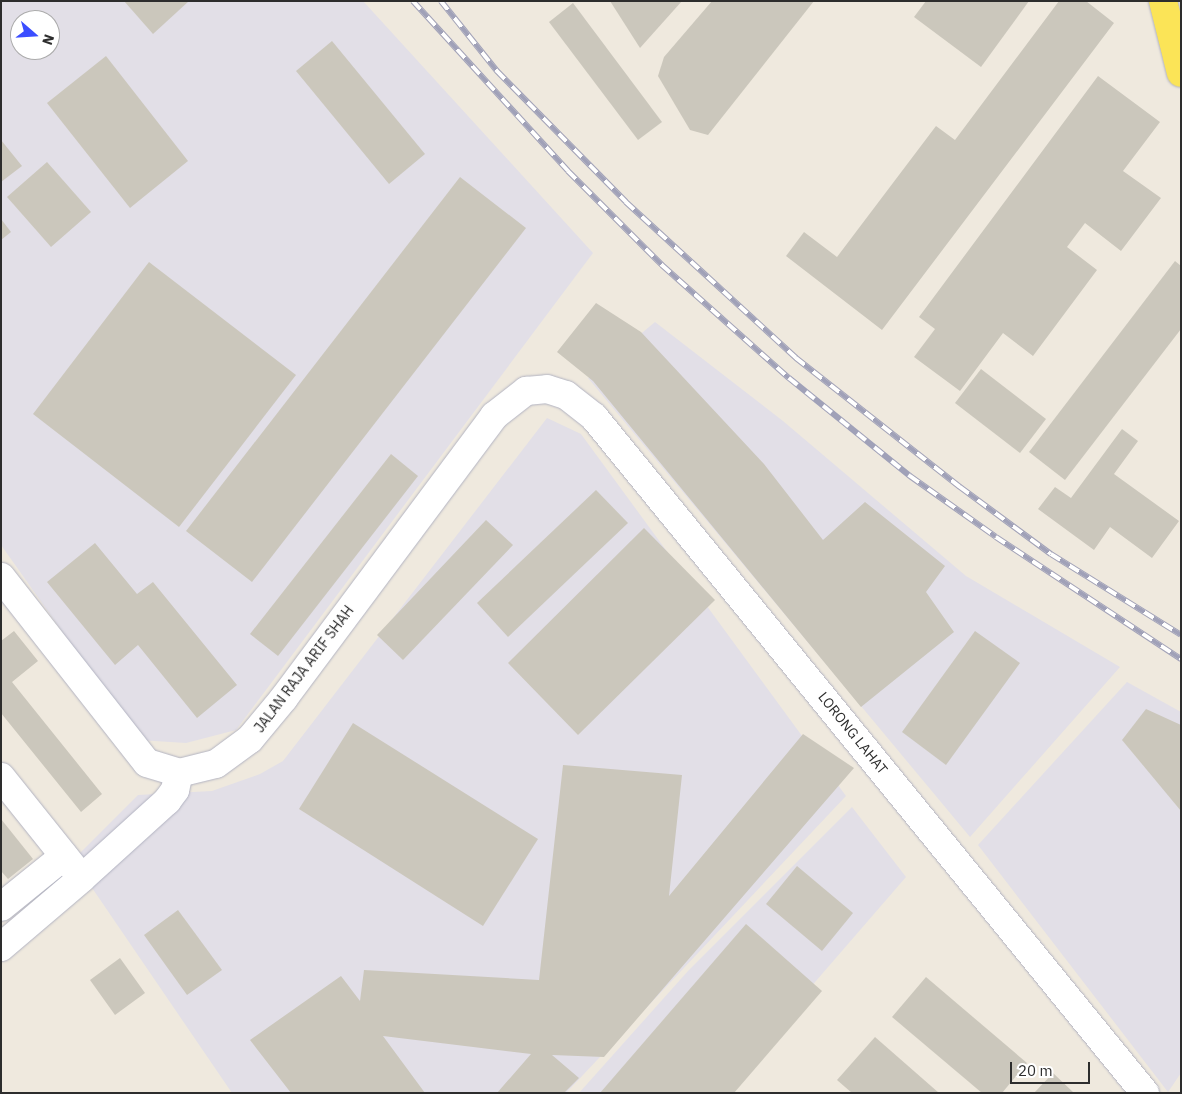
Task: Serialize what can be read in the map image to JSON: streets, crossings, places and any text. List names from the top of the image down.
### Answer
{
  "streets": {
    "street": ["JALAN RAJA ARIF SHAH", "LORONG LAHAT"]
  },
  "crossings": [
    ["JALAN RAJA ARIF SHAH", "LORONG LAHAT"]
  ],
  "scale_bar": "20 m",
  "north": "right"
}
